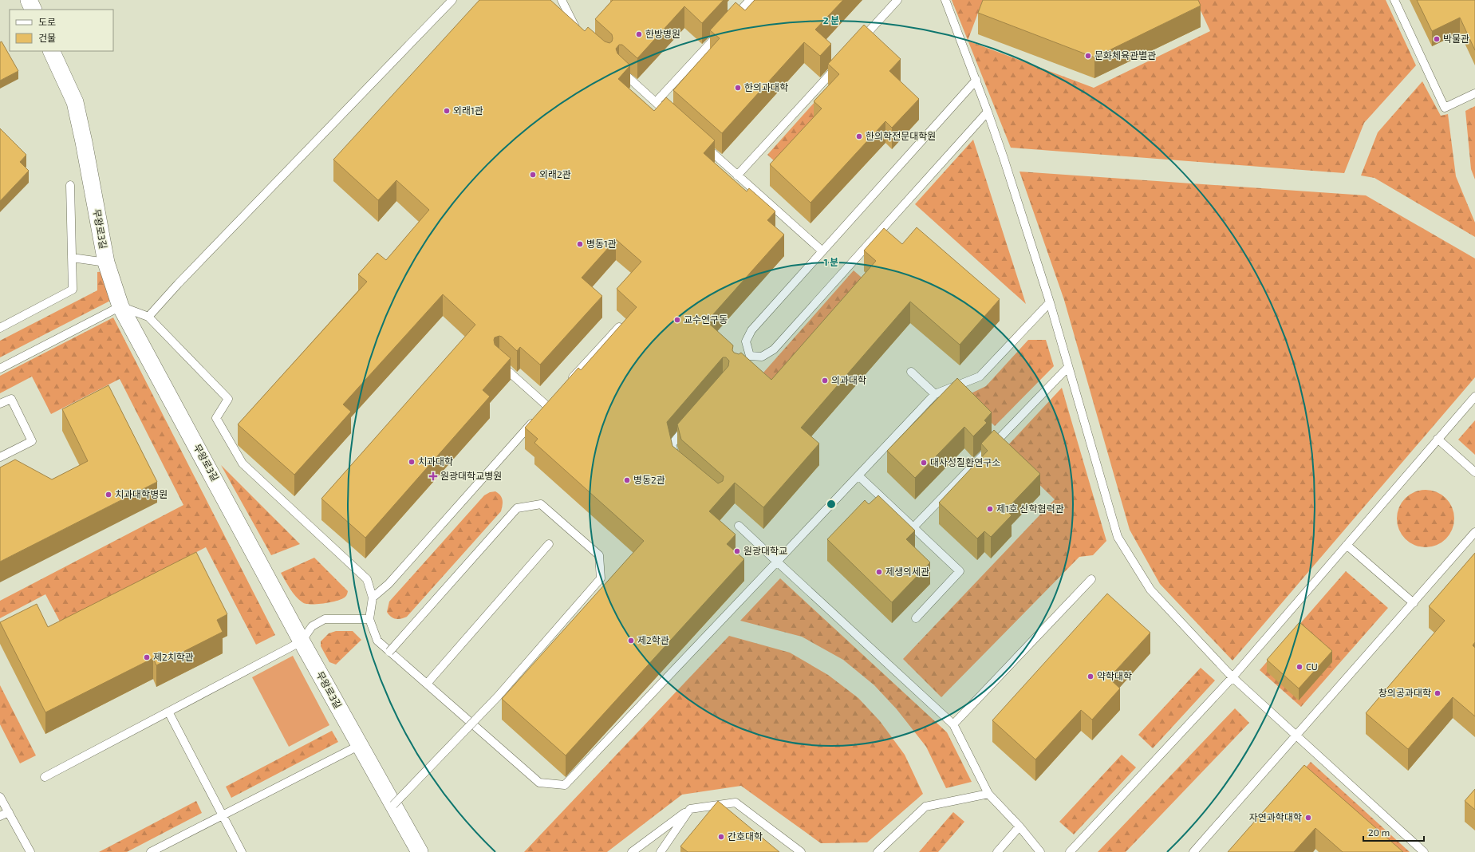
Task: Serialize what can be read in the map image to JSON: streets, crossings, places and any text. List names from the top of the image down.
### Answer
{
  "streets": {
    "street": ["무왕로3길"]
  },
  "places": {
    "other": [
      "한방병원",
      "박물관",
      "문화체육관별관",
      "한의과대학",
      "외래1관",
      "한의학전문대학원",
      "외래2관",
      "병동1관",
      "교수연구동",
      "의과대학",
      "치과대학",
      "대사성질환연구소",
      "병동2관",
      "치과대학병원",
      "제1호 산학협력관",
      "원광대학교",
      "제생의세관",
      "제2학관",
      "제2치학관",
      "CU",
      "약학대학",
      "창의공과대학",
      "자연과학대학",
      "간호대학"
    ],
    "health": ["원광대학교병원"]
  },
  "legend": ["도로", "건물"],
  "scale_bar": "20 m",
  "rings": ["2 분", "1 분"]
}
